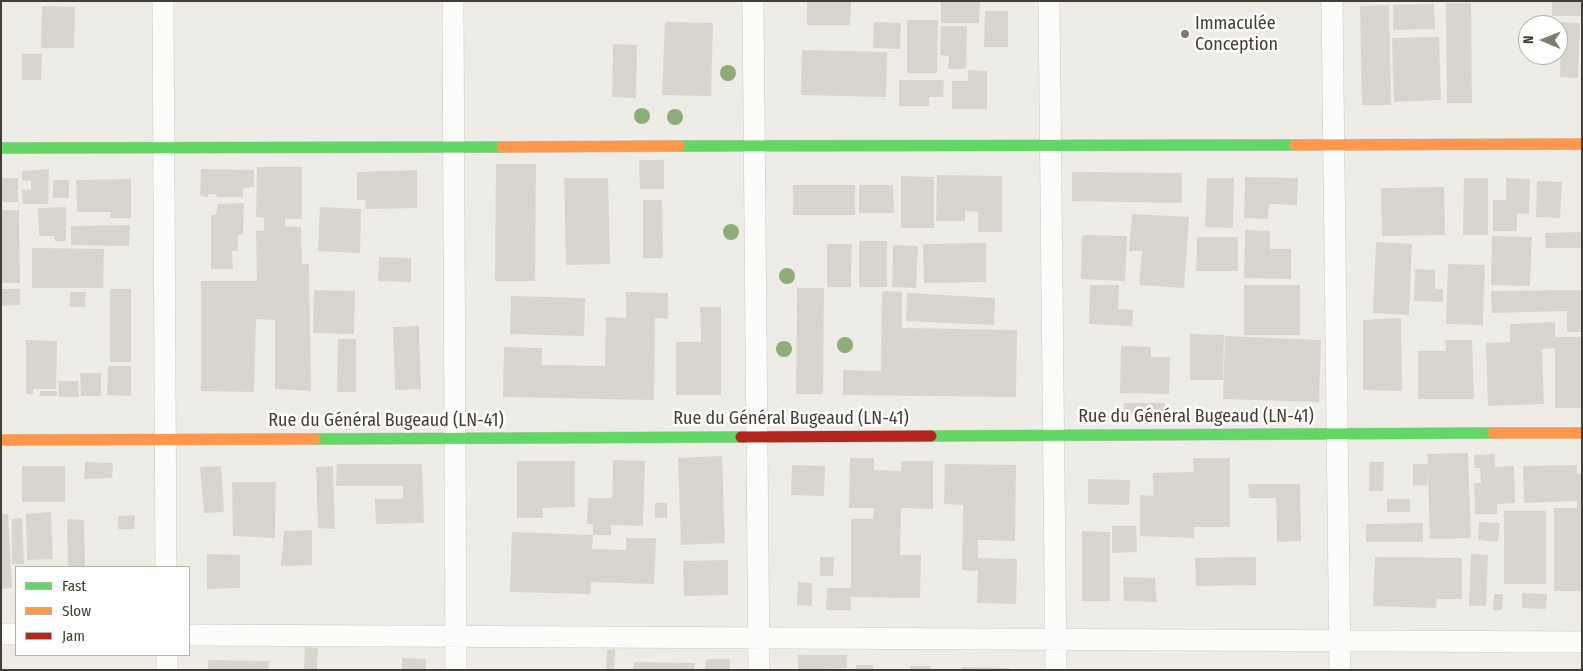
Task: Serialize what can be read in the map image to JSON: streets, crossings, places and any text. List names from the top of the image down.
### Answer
{
  "streets": {
    "street": ["Rue du Général Bugeaud (LN-41)"]
  },
  "places": ["Immaculée Conception"],
  "legend": ["Fast", "Slow", "Jam"],
  "north": "left"
}
